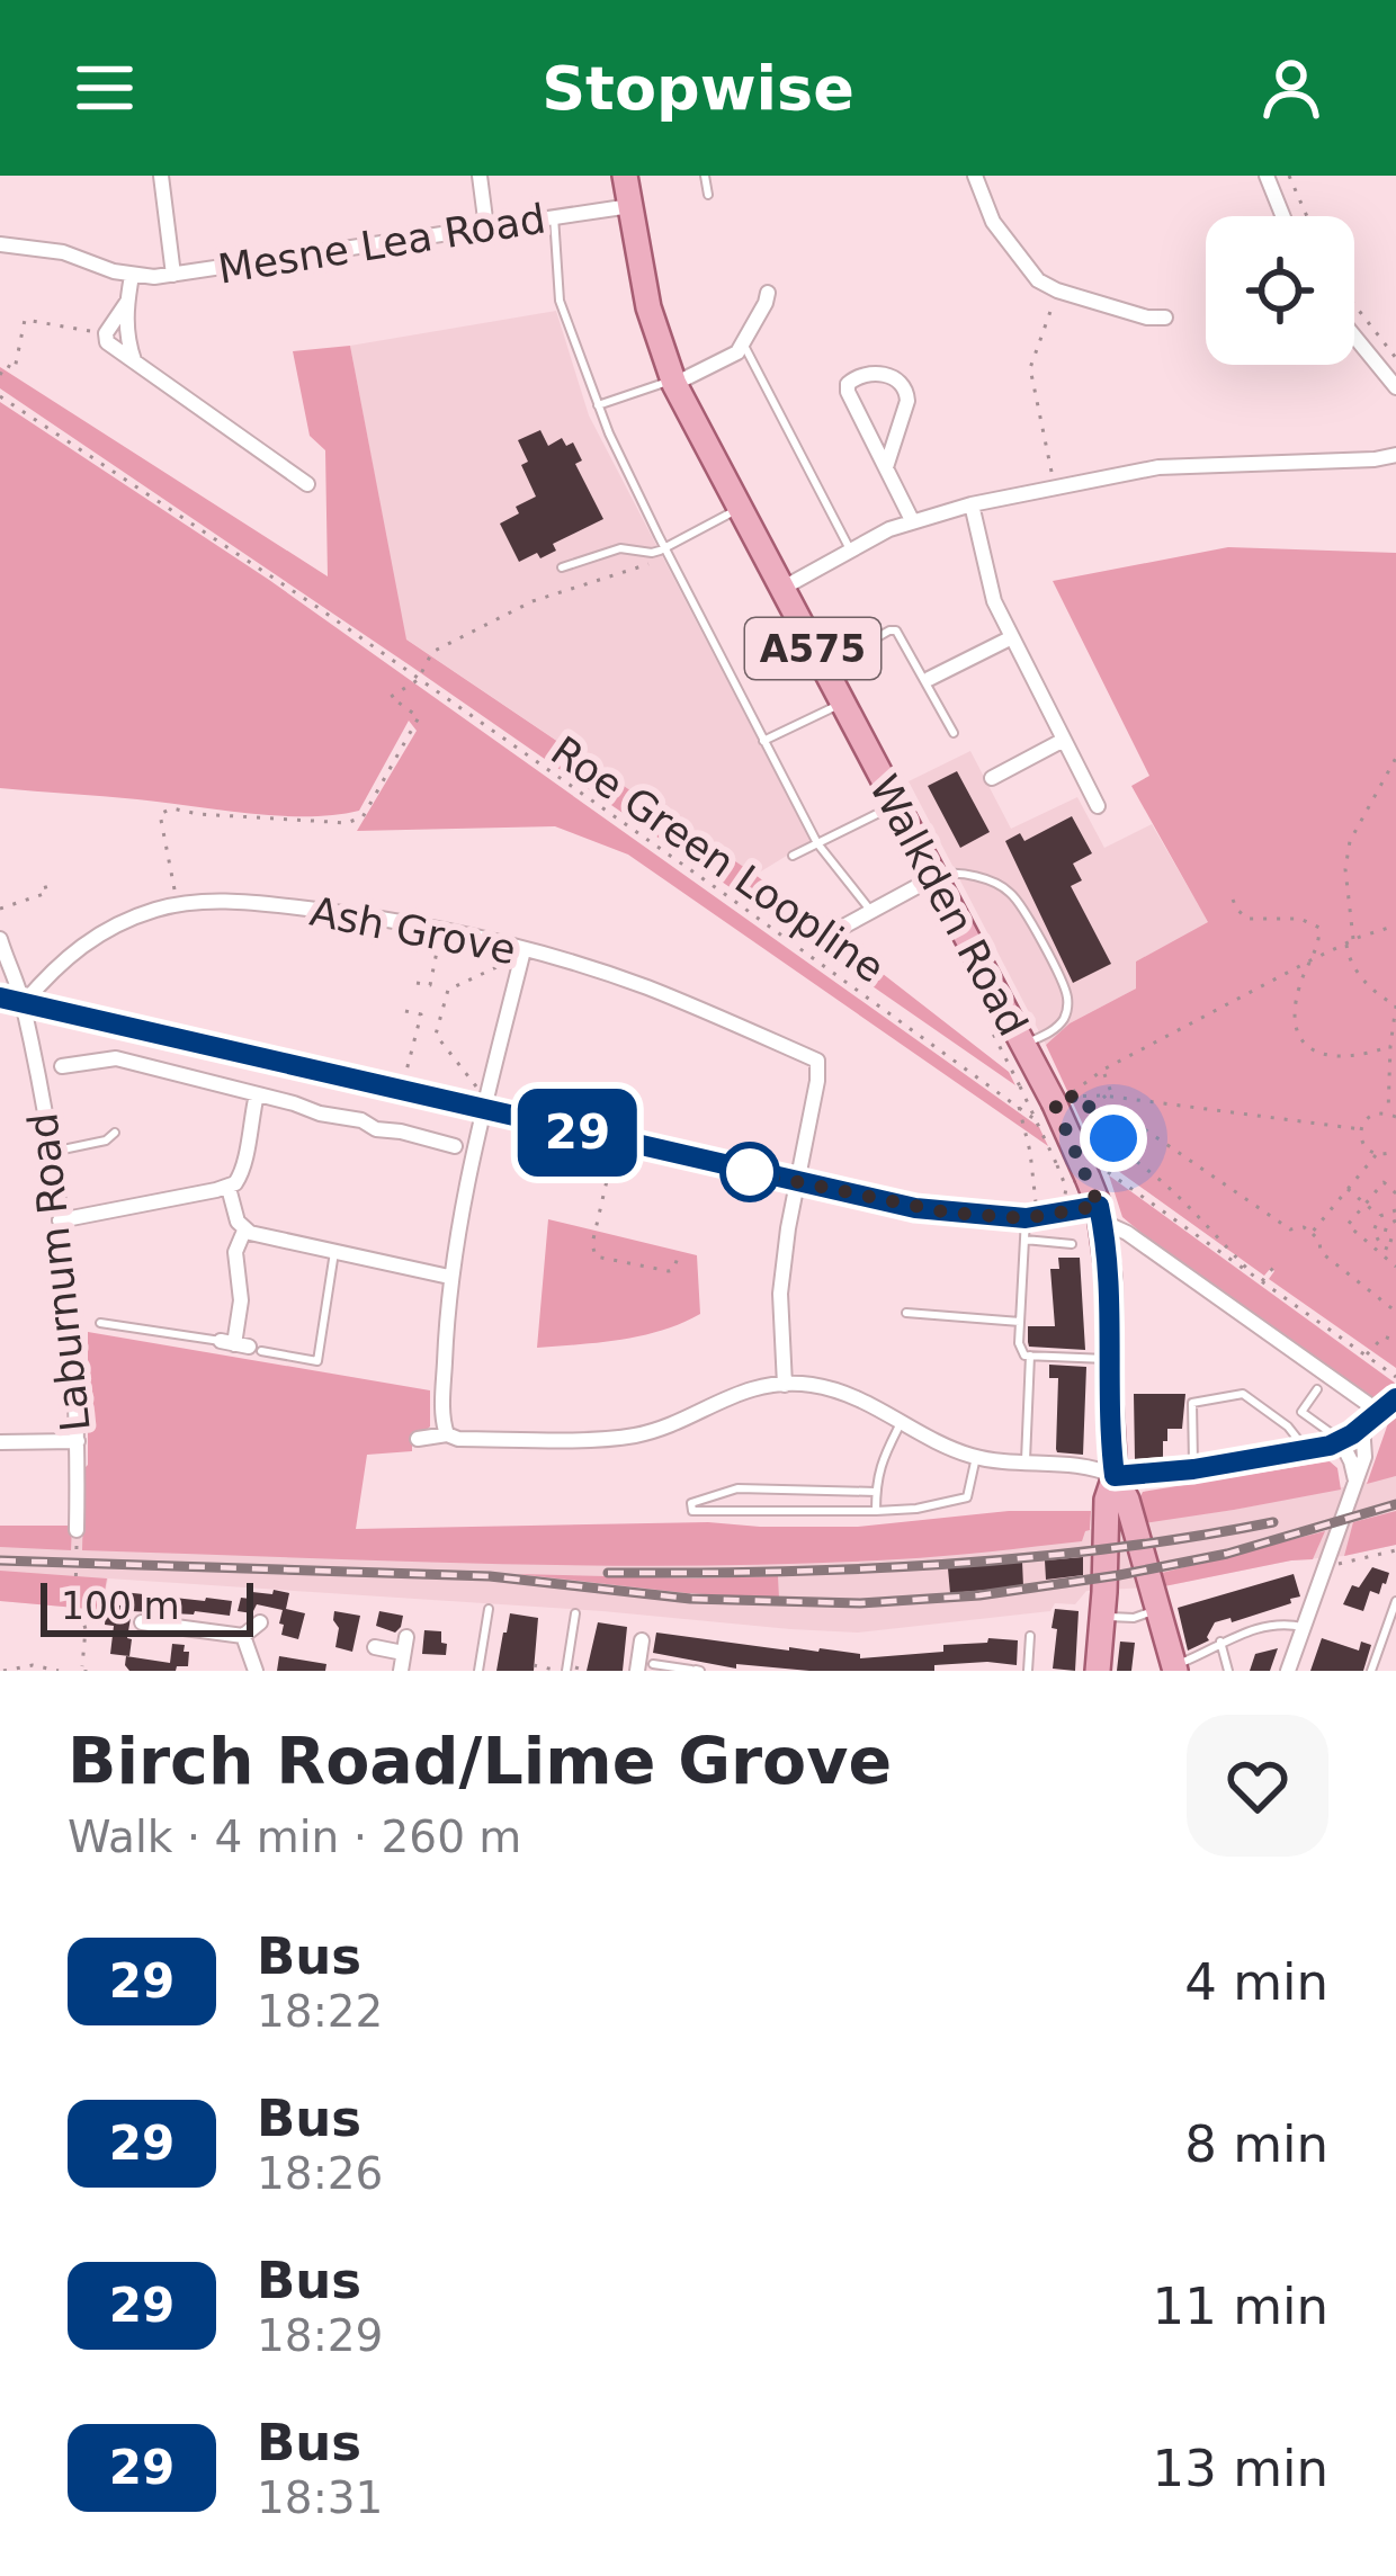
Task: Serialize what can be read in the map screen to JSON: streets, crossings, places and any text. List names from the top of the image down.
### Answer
{
  "streets": {
    "main road": ["A575", "Walkden Road"],
    "street": ["Mesne Lea Road", "Ash Grove", "Laburnum Road"],
    "path": ["Roe Green Loopline"]
  },
  "crossings": [
    ["Mesne Lea Road", "Walkden Road"],
    ["A575", "Walkden Road"],
    ["Ash Grove", "Laburnum Road"]
  ],
  "lines": ["bus line 29"],
  "scale_bar": "100 m",
  "page": {
    "header": "Stopwise",
    "on_map": "29",
    "scale": "100 m",
    "heading": ["Birch Road/Lime Grove", "Walk · 4 min · 260 m"],
    "list": [
      {
        "mark": "29",
        "name": "Bus",
        "note": "18:22",
        "value": "4 min"
      },
      {
        "mark": "29",
        "name": "Bus",
        "note": "18:26",
        "value": "8 min"
      },
      {
        "mark": "29",
        "name": "Bus",
        "note": "18:29",
        "value": "11 min"
      },
      {
        "mark": "29",
        "name": "Bus",
        "note": "18:31",
        "value": "13 min"
      }
    ]
  }
}
